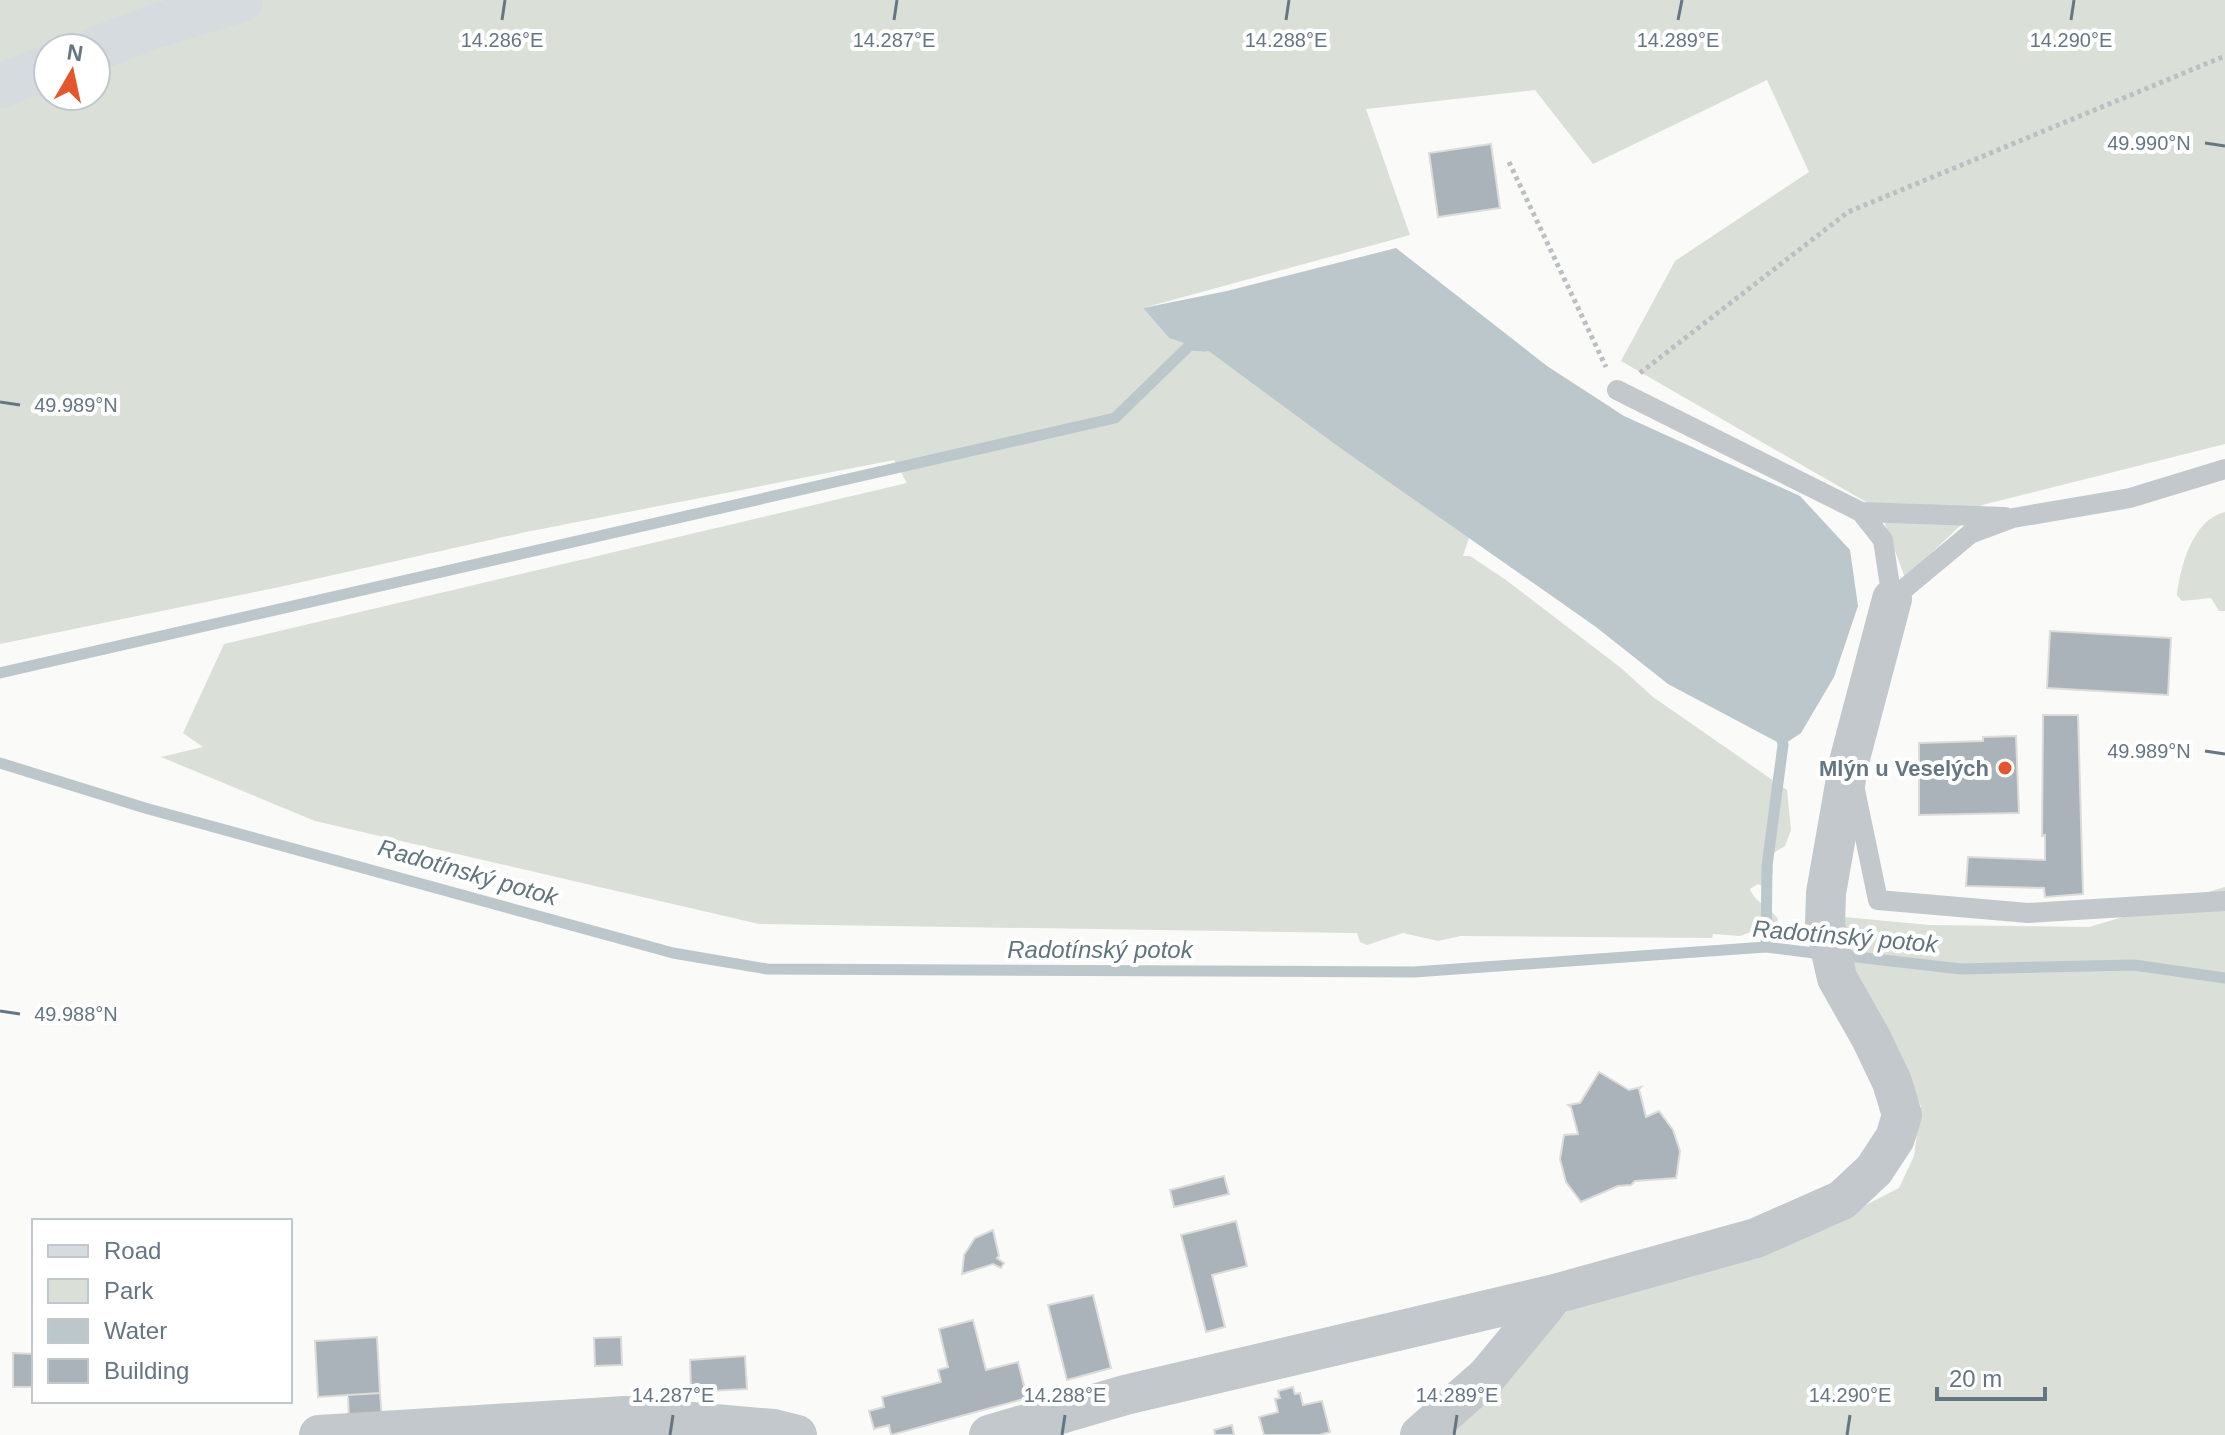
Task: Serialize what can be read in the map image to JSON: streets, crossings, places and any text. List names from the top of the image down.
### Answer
{
  "water": ["Radotínský potok"],
  "places": ["Mlýn u Veselých"],
  "legend": [
    "Road",
    "Park",
    "Water",
    "Building"
  ],
  "scale_bar": "20 m",
  "north": "top",
  "coordinates": [
    "14.286°E",
    "14.287°E",
    "14.288°E",
    "14.289°E",
    "14.290°E",
    "49.990°N",
    "49.989°N",
    "49.988°N"
  ]
}
